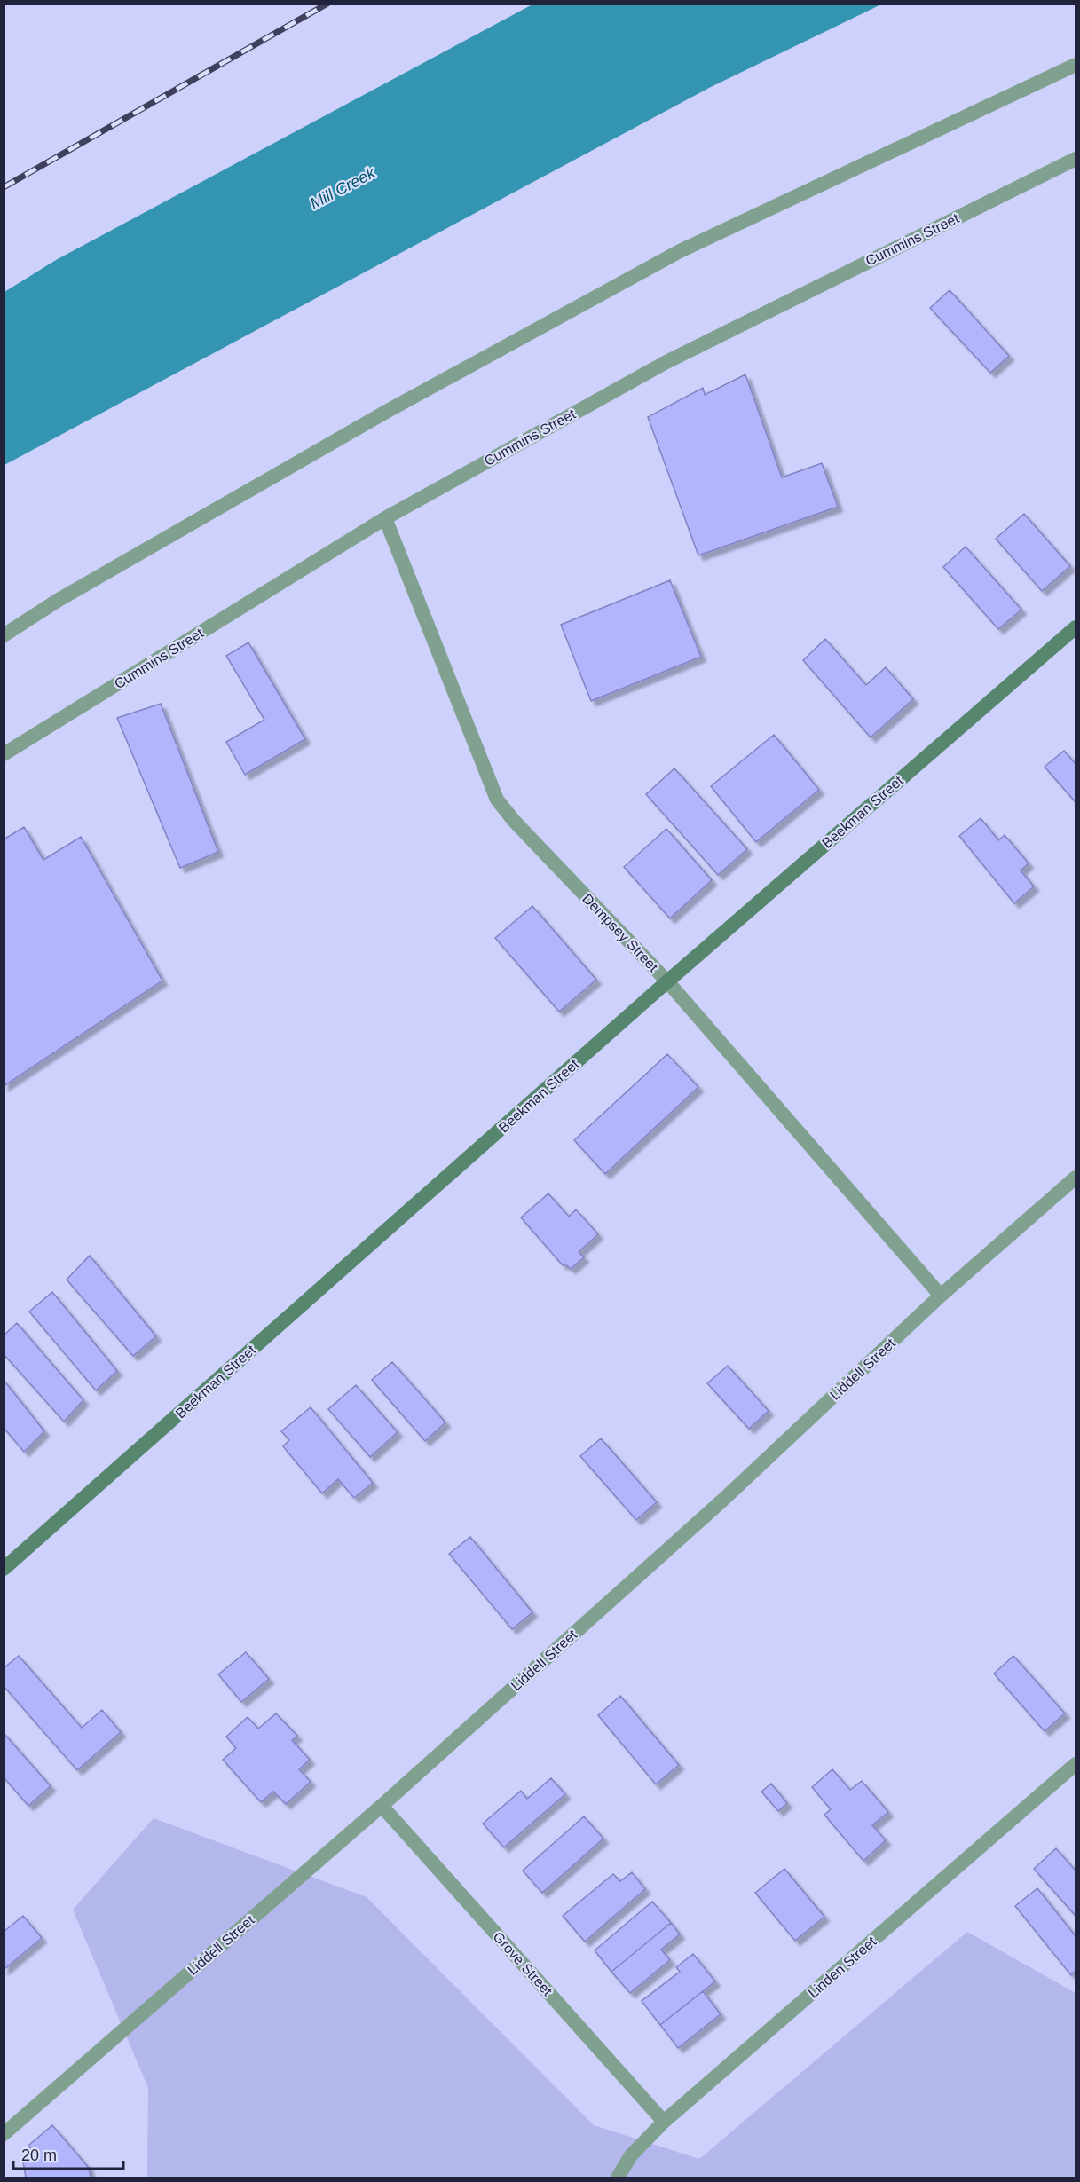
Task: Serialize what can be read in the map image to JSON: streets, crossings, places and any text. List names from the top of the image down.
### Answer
{
  "streets": {
    "main road": ["Beekman Street"],
    "street": [
      "Cummins Street",
      "Dempsey Street",
      "Liddell Street",
      "Grove Street",
      "Linden Street"
    ]
  },
  "crossings": [
    ["Cummins Street", "Dempsey Street"],
    ["Beekman Street", "Dempsey Street"],
    ["Dempsey Street", "Liddell Street"],
    ["Liddell Street", "Grove Street"],
    ["Grove Street", "Linden Street"]
  ],
  "water": ["Mill Creek"],
  "scale_bar": "20 m"
}
